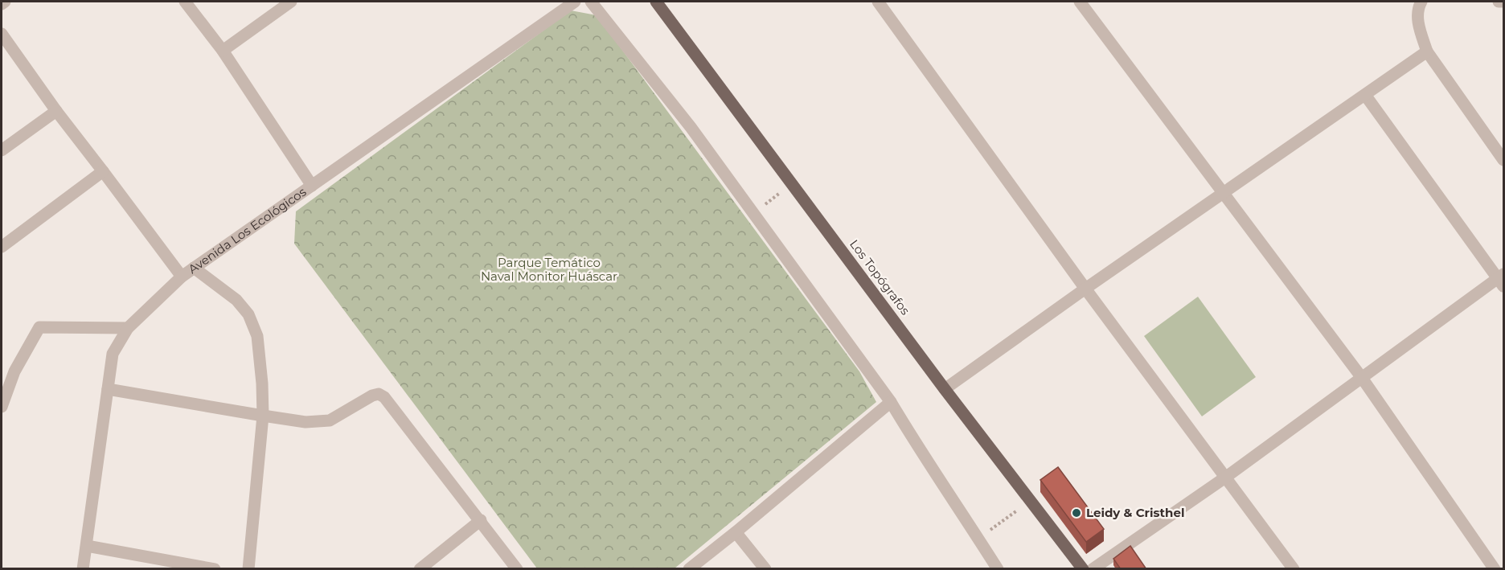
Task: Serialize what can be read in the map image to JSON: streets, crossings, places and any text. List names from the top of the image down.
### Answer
{
  "streets": {
    "main road": ["Los Topógrafos"],
    "street": ["Avenida Los Ecológicos"]
  },
  "parks": ["Parque Temático Naval Monitor Huáscar"],
  "places": ["Leidy & Cristhel"]
}
